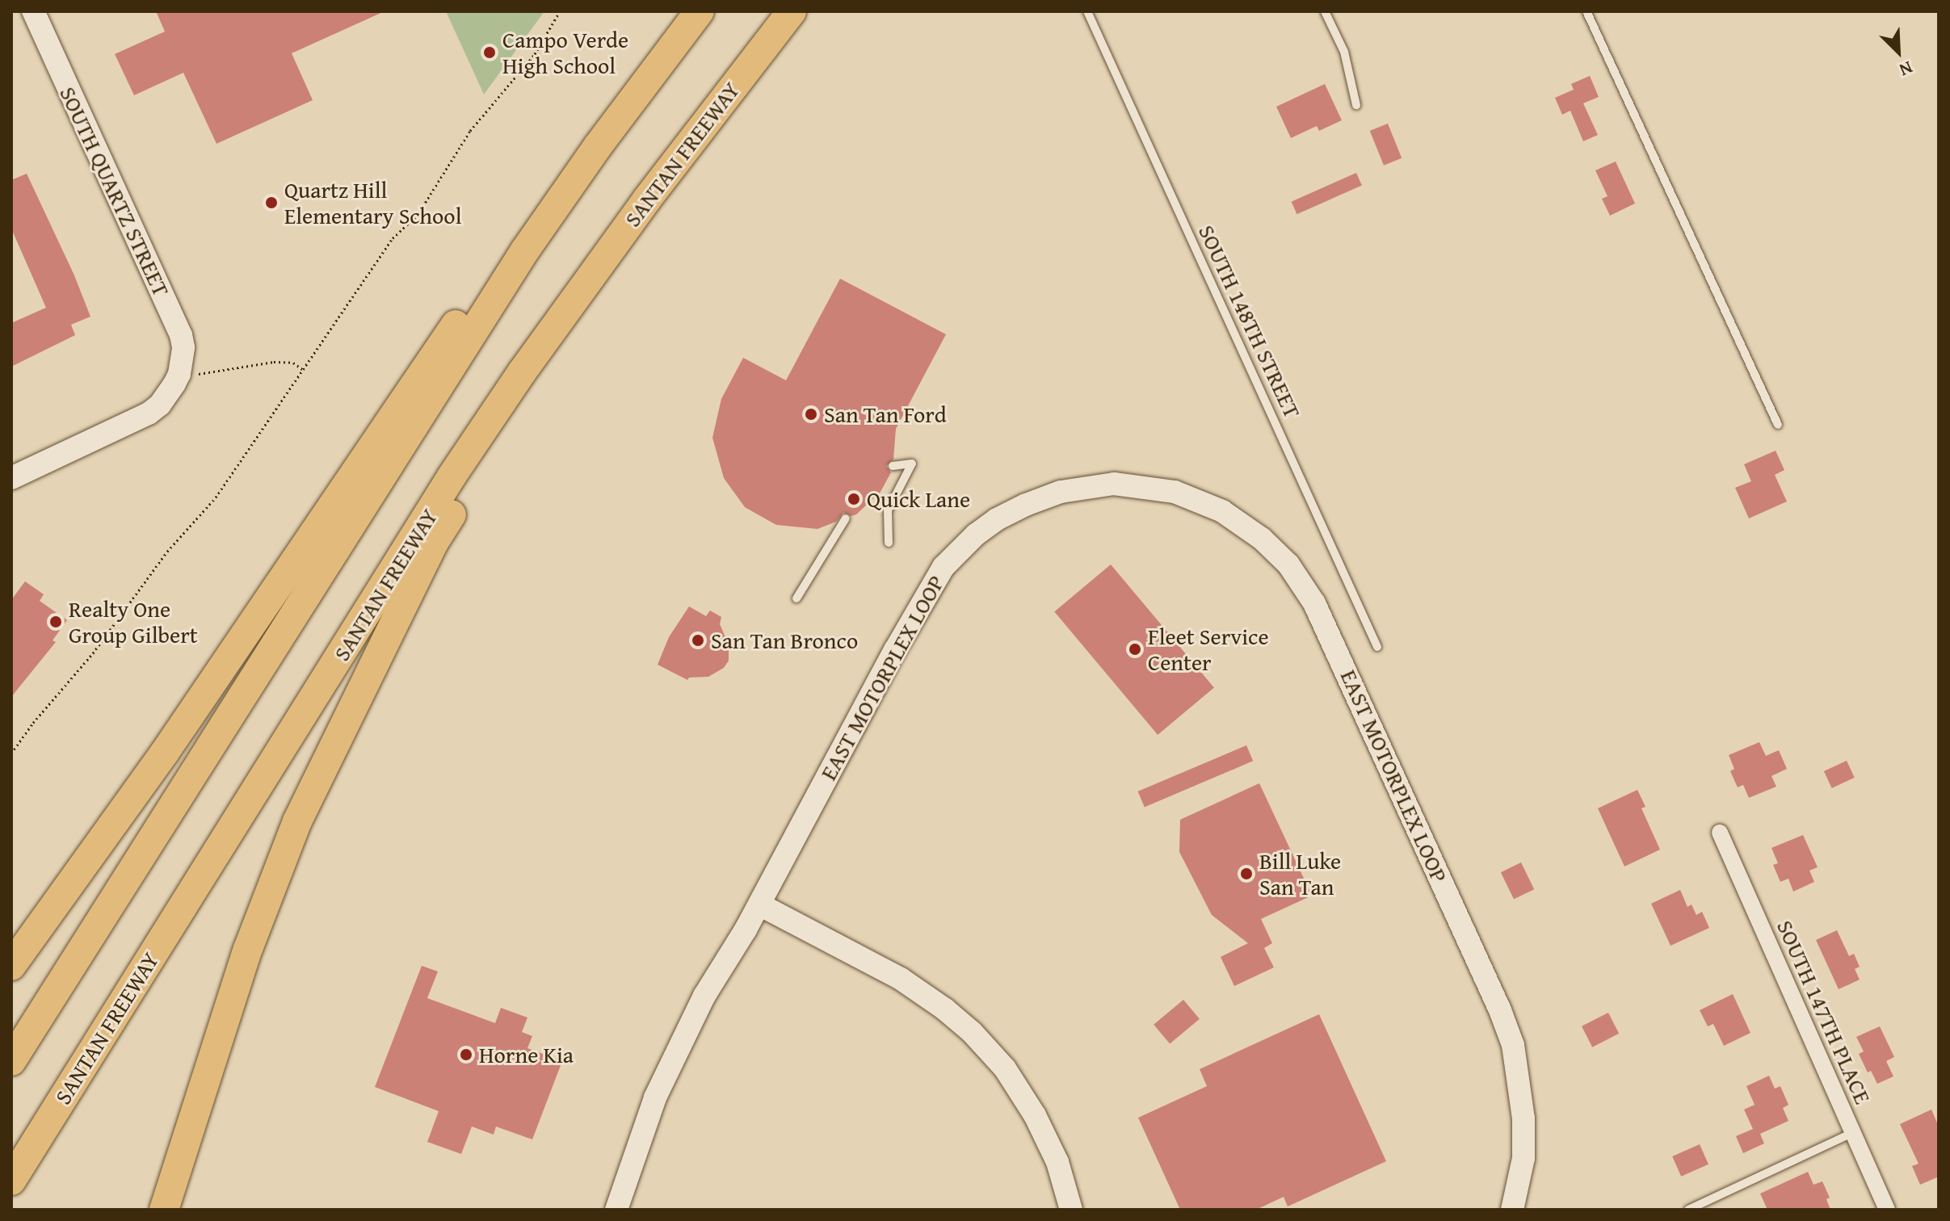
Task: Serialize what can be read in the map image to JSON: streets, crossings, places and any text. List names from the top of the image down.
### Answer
{
  "streets": {
    "highway": ["SANTAN FREEWAY"],
    "street": ["SOUTH QUARTZ STREET", "EAST MOTORPLEX LOOP", "SOUTH 147TH PLACE"],
    "lane": ["SOUTH 148TH STREET"]
  },
  "places": [
    "Campo Verde High School",
    "Quartz Hill Elementary School",
    "San Tan Ford",
    "Quick Lane",
    "Realty One Group Gilbert",
    "San Tan Bronco",
    "Fleet Service Center",
    "Bill Luke San Tan",
    "Horne Kia"
  ],
  "north": "bottom right"
}
